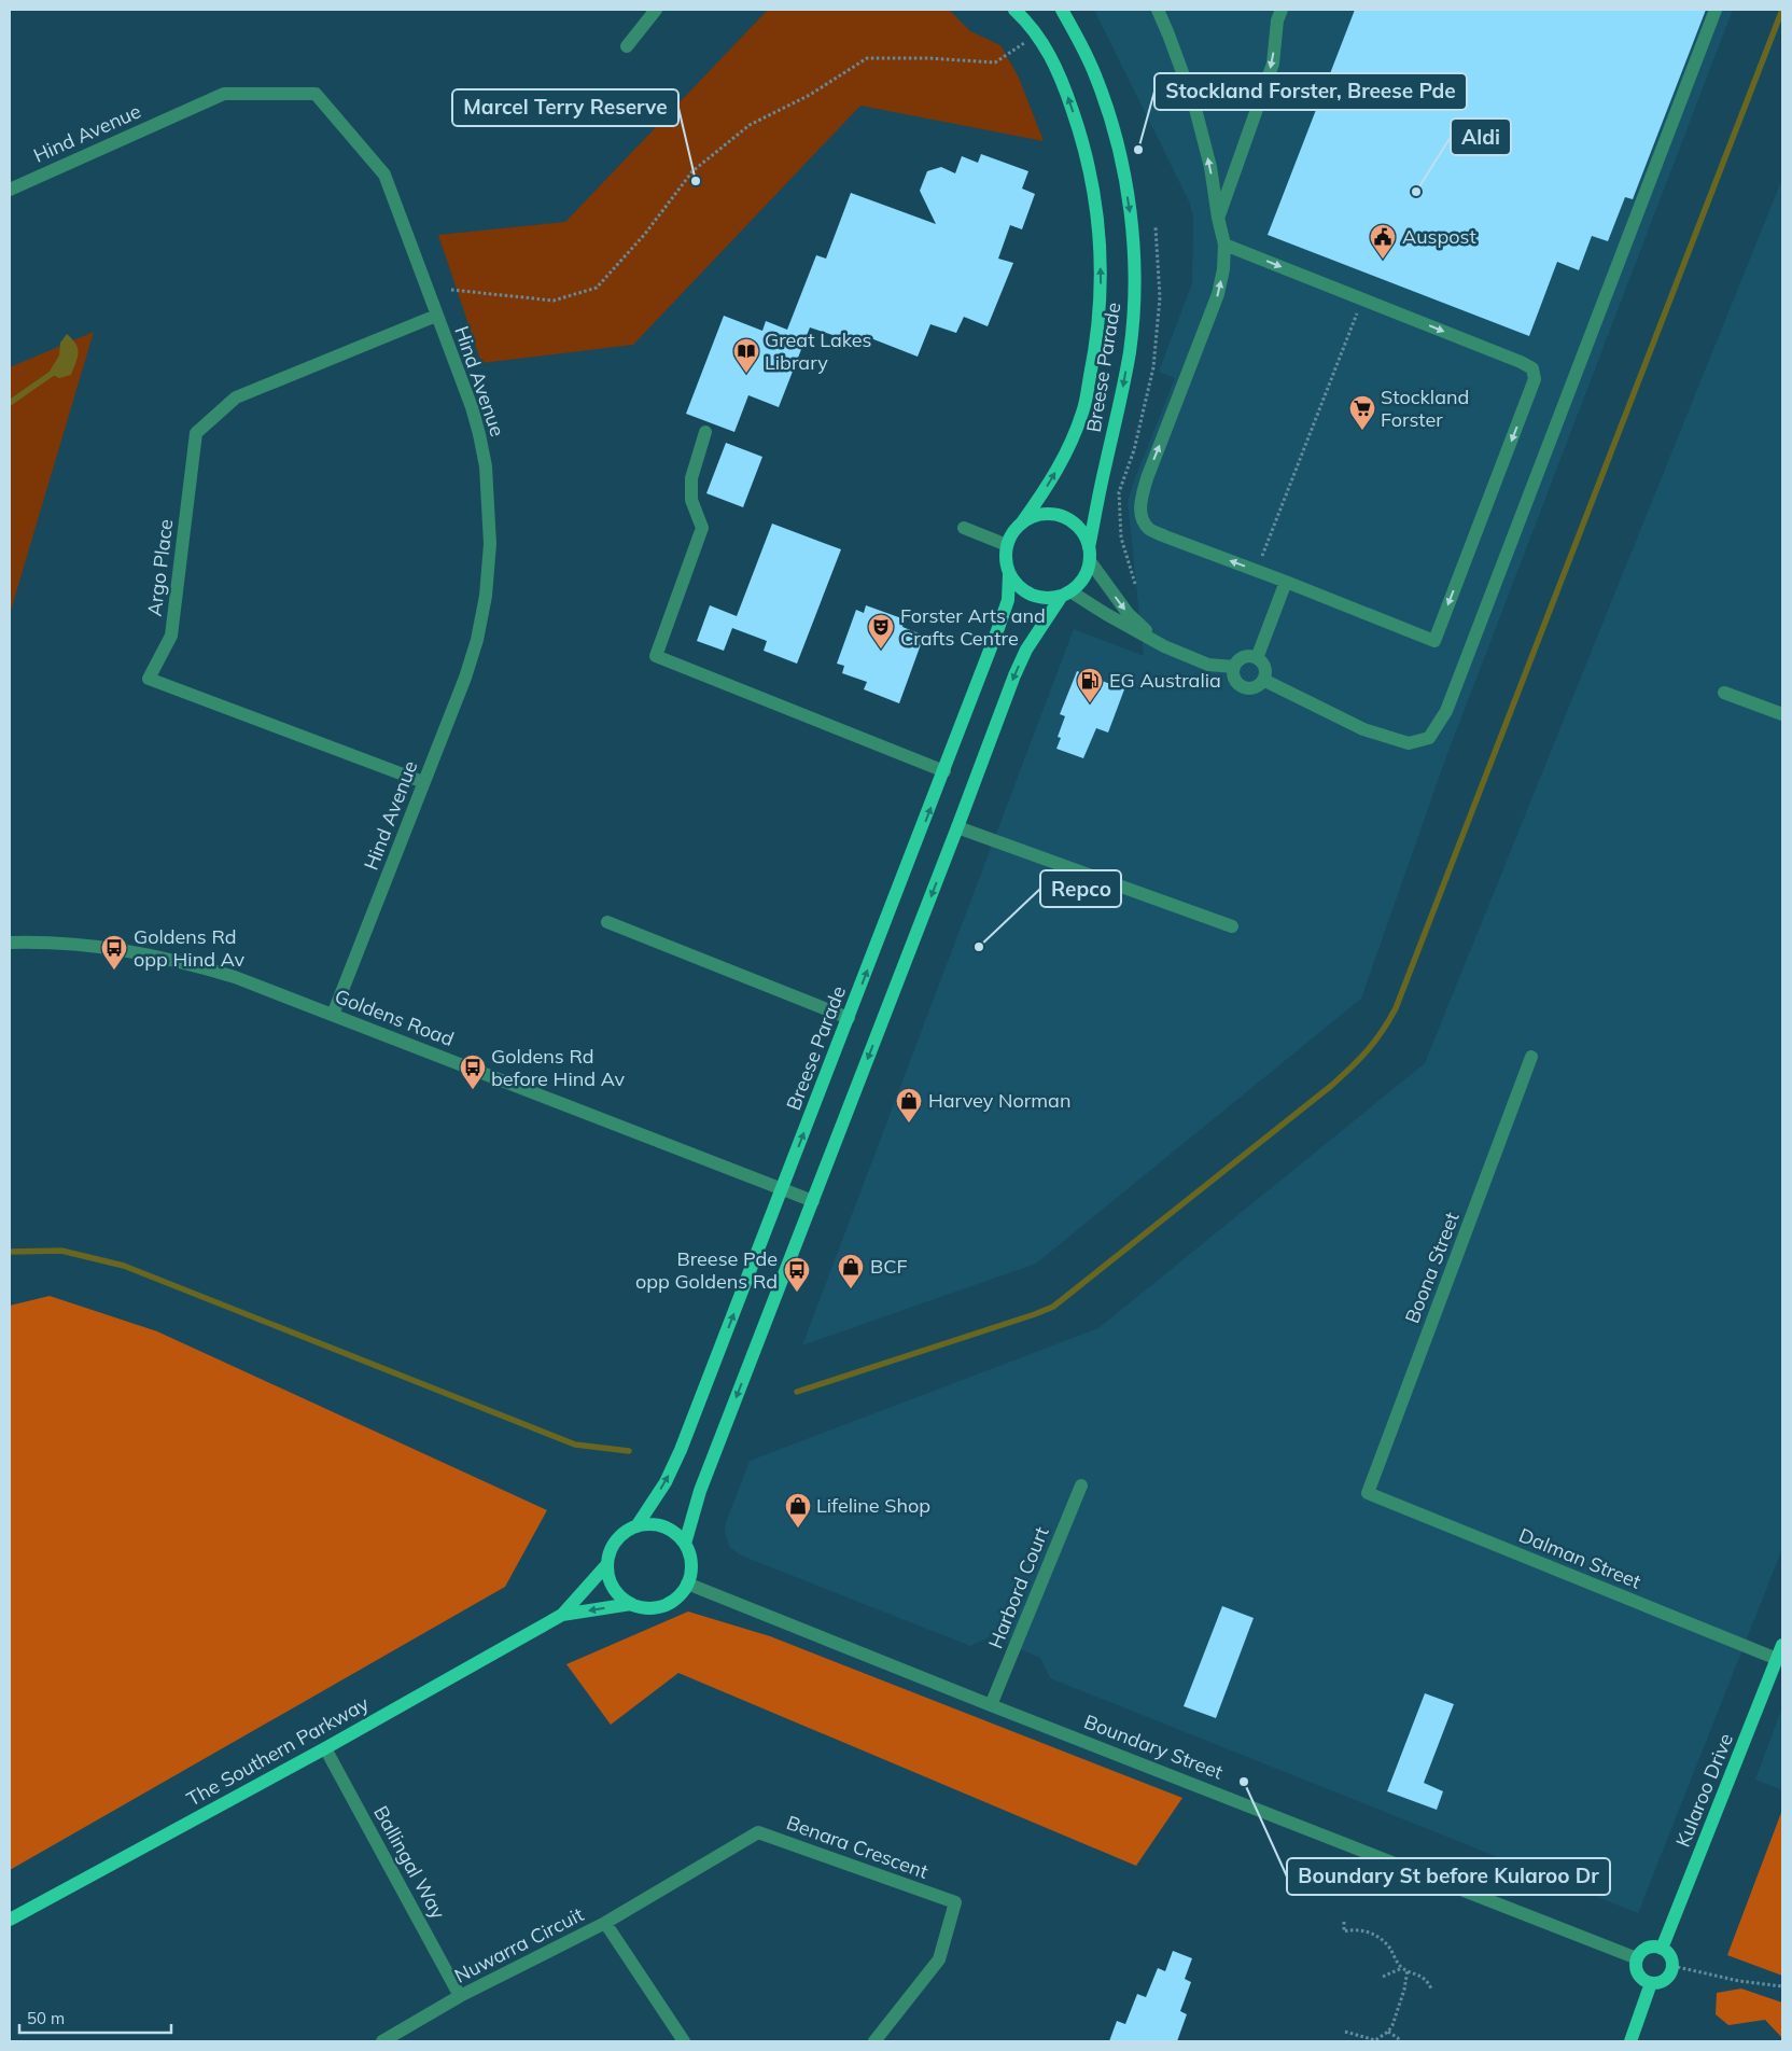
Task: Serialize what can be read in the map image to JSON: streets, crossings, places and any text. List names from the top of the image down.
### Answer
{
  "streets": {
    "main road": ["Breese Parade", "The Southern Parkway", "Kularoo Drive"],
    "street": [
      "Hind Avenue",
      "Argo Place",
      "Goldens Road",
      "Boona Street",
      "Dalman Street",
      "Harbord Court",
      "Boundary Street",
      "Benara Crescent",
      "Ballingal Way",
      "Nuwarra Circuit"
    ]
  },
  "crossings": [
    ["Hind Avenue", "Argo Place"],
    ["Hind Avenue", "Goldens Road"],
    ["Breese Parade", "Goldens Road"],
    ["Breese Parade", "Boundary Street"],
    ["Breese Parade", "The Southern Parkway"],
    ["Boona Street", "Dalman Street"],
    ["Dalman Street", "Kularoo Drive"],
    ["Harbord Court", "Boundary Street"],
    ["Boundary Street", "The Southern Parkway"],
    ["Boundary Street", "Kularoo Drive"],
    ["The Southern Parkway", "Ballingal Way"],
    ["Benara Crescent", "Nuwarra Circuit"],
    ["Ballingal Way", "Nuwarra Circuit"]
  ],
  "places": {
    "other": [
      "Stockland Forster, Breese Pde",
      "Marcel Terry Reserve",
      "Aldi",
      "Repco",
      "Boundary St before Kularoo Dr"
    ],
    "public building": ["Auspost"],
    "library": ["Great Lakes Library"],
    "supermarket": ["Stockland Forster"],
    "theatre": ["Forster Arts and Crafts Centre"],
    "fuel station": ["EG Australia"],
    "bus stop": ["Goldens Rd opp Hind Av", "Goldens Rd before Hind Av", "Breese Pde opp Goldens Rd"],
    "shop": ["Harvey Norman", "BCF", "Lifeline Shop"]
  },
  "scale_bar": "50 m"
}
